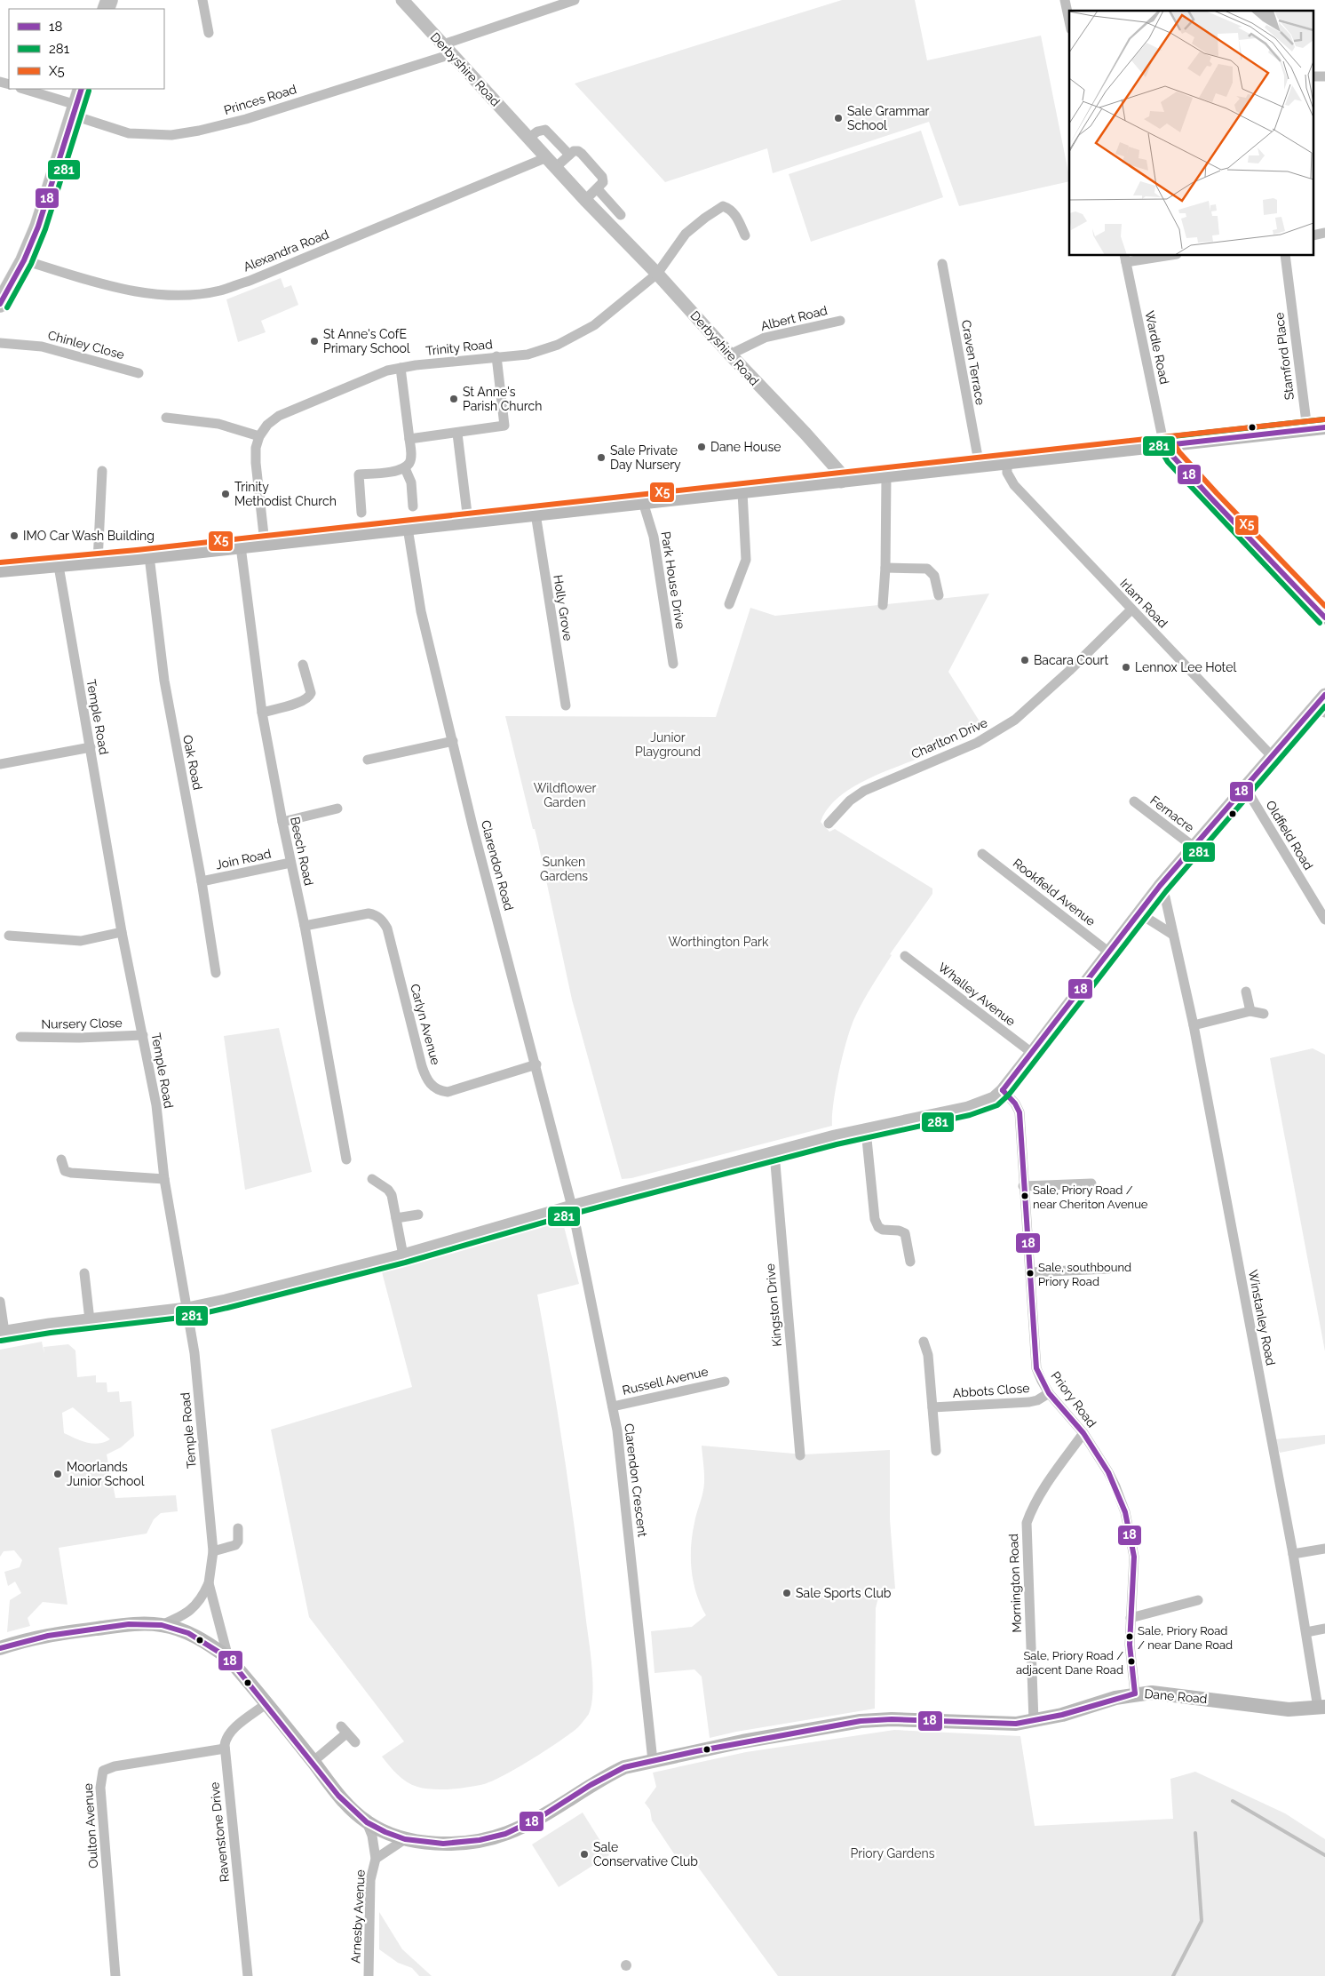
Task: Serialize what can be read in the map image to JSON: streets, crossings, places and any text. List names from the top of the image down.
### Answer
{
  "streets": {
    "main road": ["Dane Road"],
    "street": [
      "Derbyshire Road",
      "Princes Road",
      "Alexandra Road",
      "Albert Road",
      "Chinley Close",
      "Trinity Road",
      "Wardle Road",
      "Stamford Place",
      "Craven Terrace",
      "Park House Drive",
      "Irlam Road",
      "Holly Grove",
      "Temple Road",
      "Charlton Drive",
      "Oak Road",
      "Fernacre",
      "Oldfield Road",
      "Beech Road",
      "Join Road",
      "Clarendon Road",
      "Rookfield Avenue",
      "Whalley Avenue",
      "Nursery Close",
      "Carlyn Avenue",
      "Kingston Drive",
      "Winstanley Road",
      "Russell Avenue",
      "Abbots Close",
      "Priory Road",
      "Clarendon Crescent",
      "Mornington Road",
      "Oulton Avenue",
      "Ravenstone Drive",
      "Arnesby Avenue"
    ]
  },
  "crossings": [
    ["Derbyshire Road", "Princes Road"],
    ["Derbyshire Road", "Alexandra Road"],
    ["Derbyshire Road", "Albert Road"],
    ["Derbyshire Road", "Trinity Road"],
    ["Irlam Road", "Charlton Drive"],
    ["Temple Road", "Nursery Close"],
    ["Temple Road", "Dane Road"],
    ["Oak Road", "Join Road"],
    ["Beech Road", "Join Road"],
    ["Beech Road", "Carlyn Avenue"],
    ["Clarendon Road", "Carlyn Avenue"],
    ["Clarendon Road", "Clarendon Crescent"],
    ["Winstanley Road", "Dane Road"],
    ["Russell Avenue", "Clarendon Crescent"],
    ["Abbots Close", "Priory Road"],
    ["Priory Road", "Mornington Road"],
    ["Priory Road", "Dane Road"],
    ["Clarendon Crescent", "Dane Road"],
    ["Mornington Road", "Dane Road"],
    ["Dane Road", "Arnesby Avenue"],
    ["Oulton Avenue", "Ravenstone Drive"]
  ],
  "parks": [
    "Junior Playground",
    "Wildflower Garden",
    "Sunken Gardens",
    "Worthington Park",
    "Priory Gardens"
  ],
  "places": [
    "Sale Grammar School",
    "St Anne's CofE Primary School",
    "St Anne's Parish Church",
    "Dane House",
    "Sale Private Day Nursery",
    "Trinity Methodist Church",
    "IMO Car Wash Building",
    "Bacara Court",
    "Lennox Lee Hotel",
    "Sale, Priory Road / near Cheriton Avenue",
    "Sale, southbound Priory Road",
    "Moorlands Junior School",
    "Sale Sports Club",
    "Sale, Priory Road / near Dane Road",
    "Sale, Priory Road / adjacent Dane Road",
    "Sale Conservative Club"
  ],
  "lines": ["transit line 18", "transit line 281", "transit line X5"],
  "legend": ["18", "281", "X5"]
}
